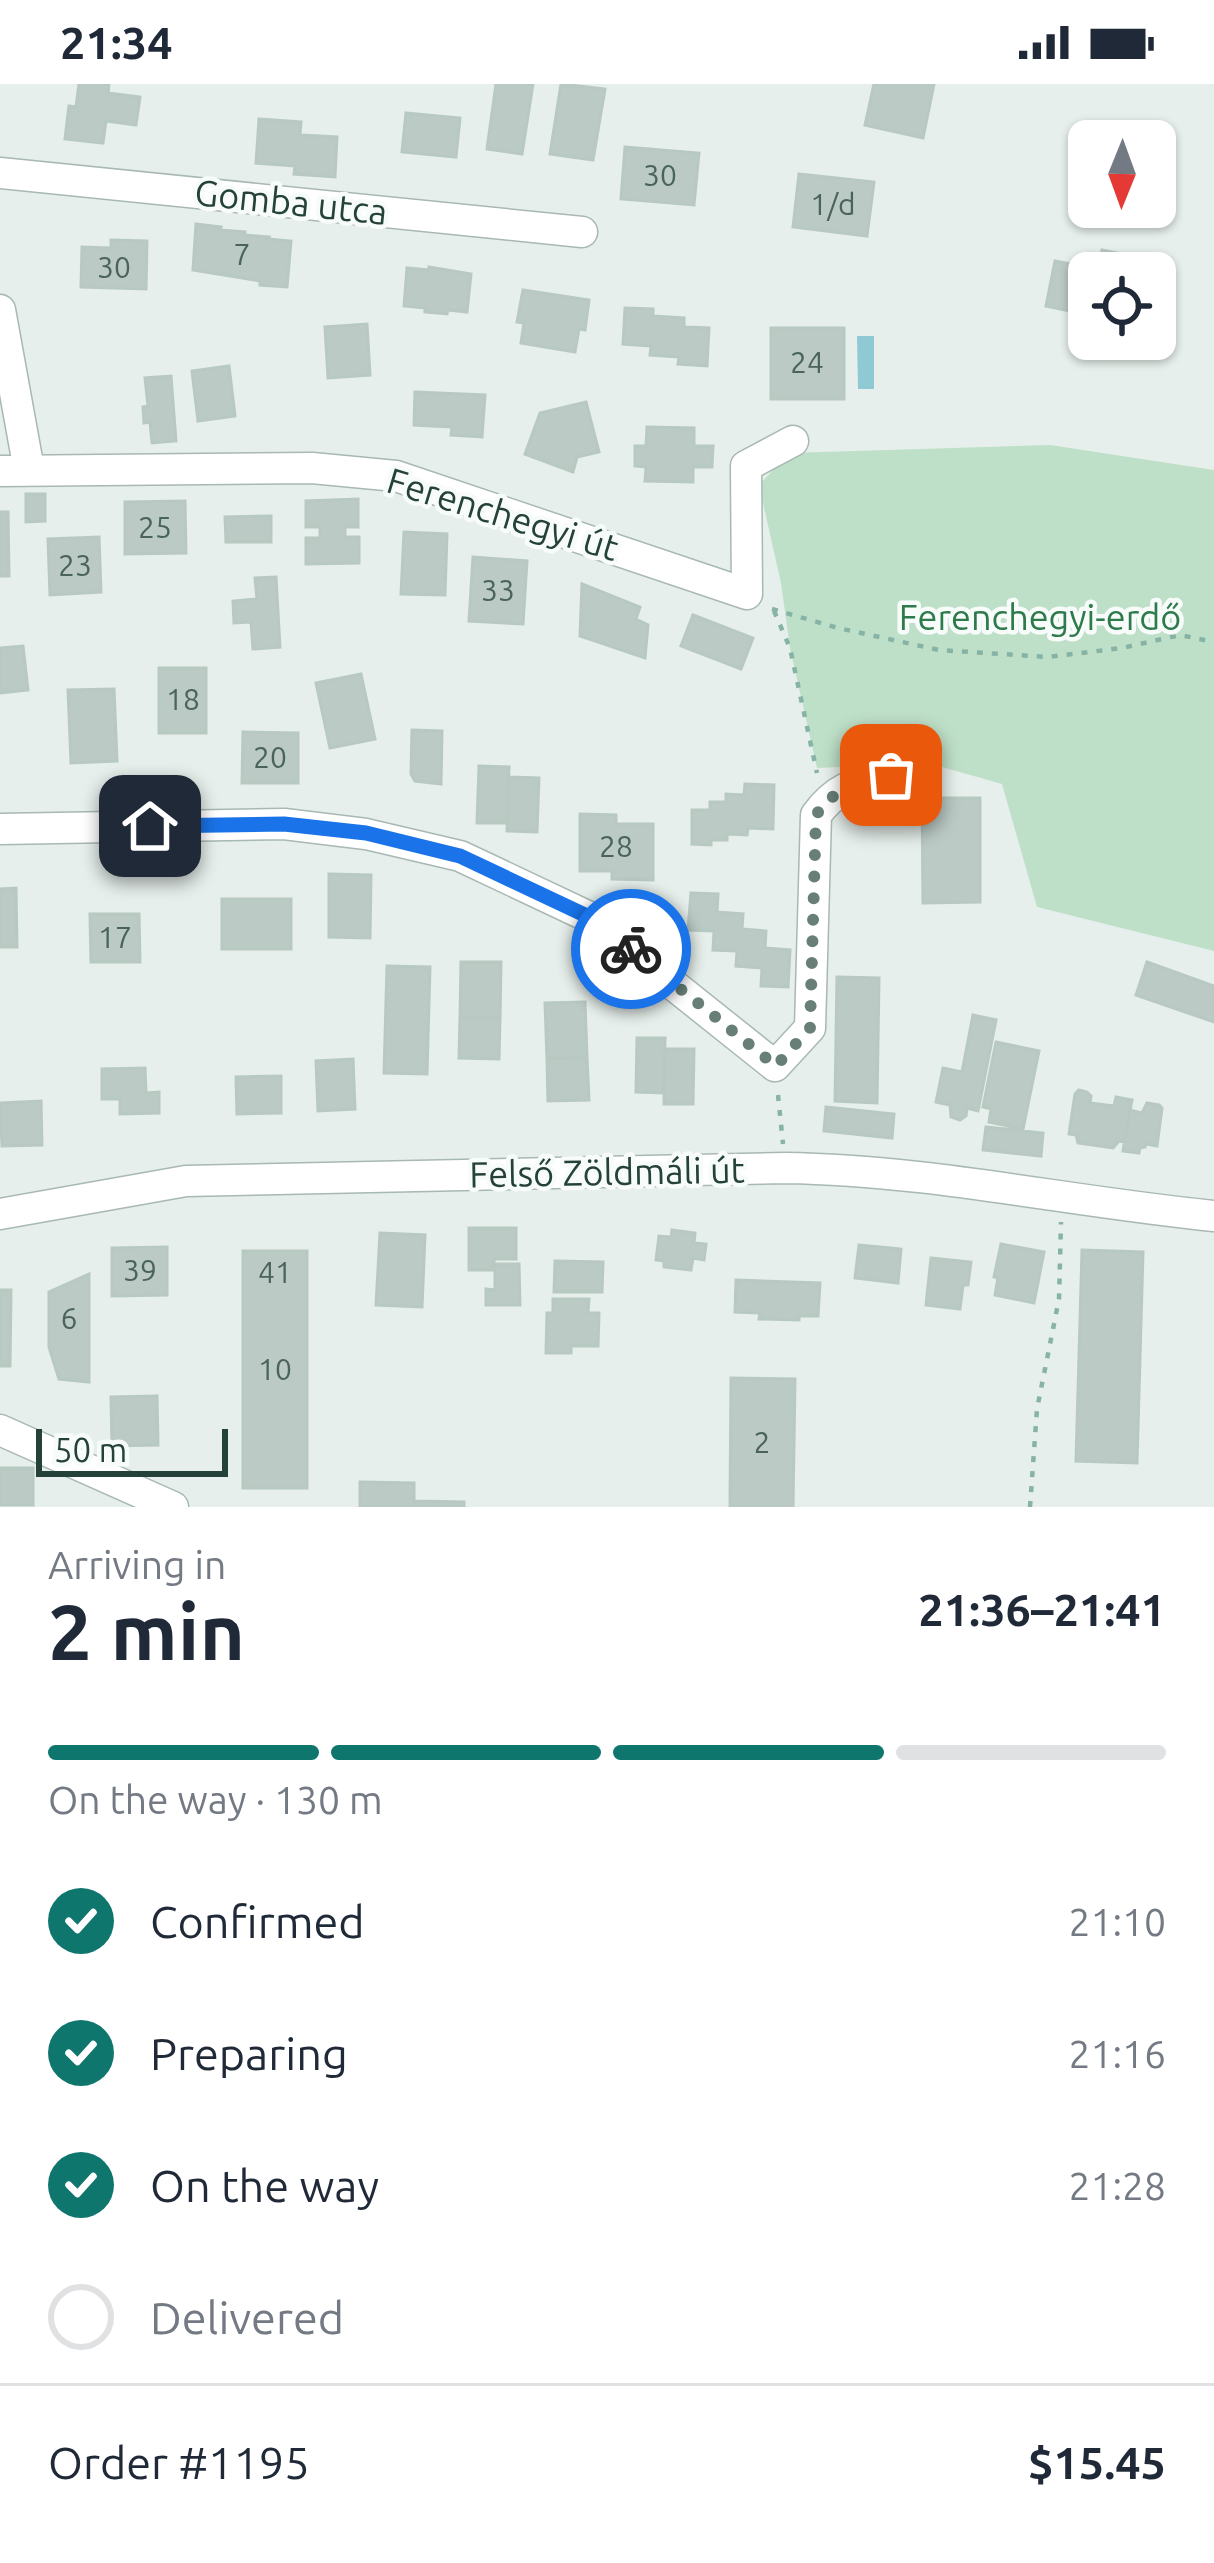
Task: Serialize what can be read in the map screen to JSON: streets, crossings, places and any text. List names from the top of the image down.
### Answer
{
  "streets": {
    "street": ["Gomba utca", "Ferenchegyi út", "Felső Zöldmáli út"]
  },
  "parks": ["Ferenchegyi-erdő"],
  "house_numbers": [
    "30",
    "1/d",
    "7",
    "30",
    "24",
    "25",
    "23",
    "33",
    "18",
    "20",
    "28",
    "17",
    "39",
    "41",
    "6",
    "10",
    "2"
  ],
  "scale_bar": "50 m",
  "north": "bottom",
  "page": {
    "status": "21:34",
    "scale": "50 m",
    "heading": ["2 min", "Arriving in", "21:36–21:41"],
    "panel": ["Order #1195", "$15.45"],
    "bar": "On the way · 130 m",
    "list": [
      ["Confirmed", "21:10"],
      ["Preparing", "21:16"],
      ["On the way", "21:28"],
      "Delivered"
    ]
  }
}
